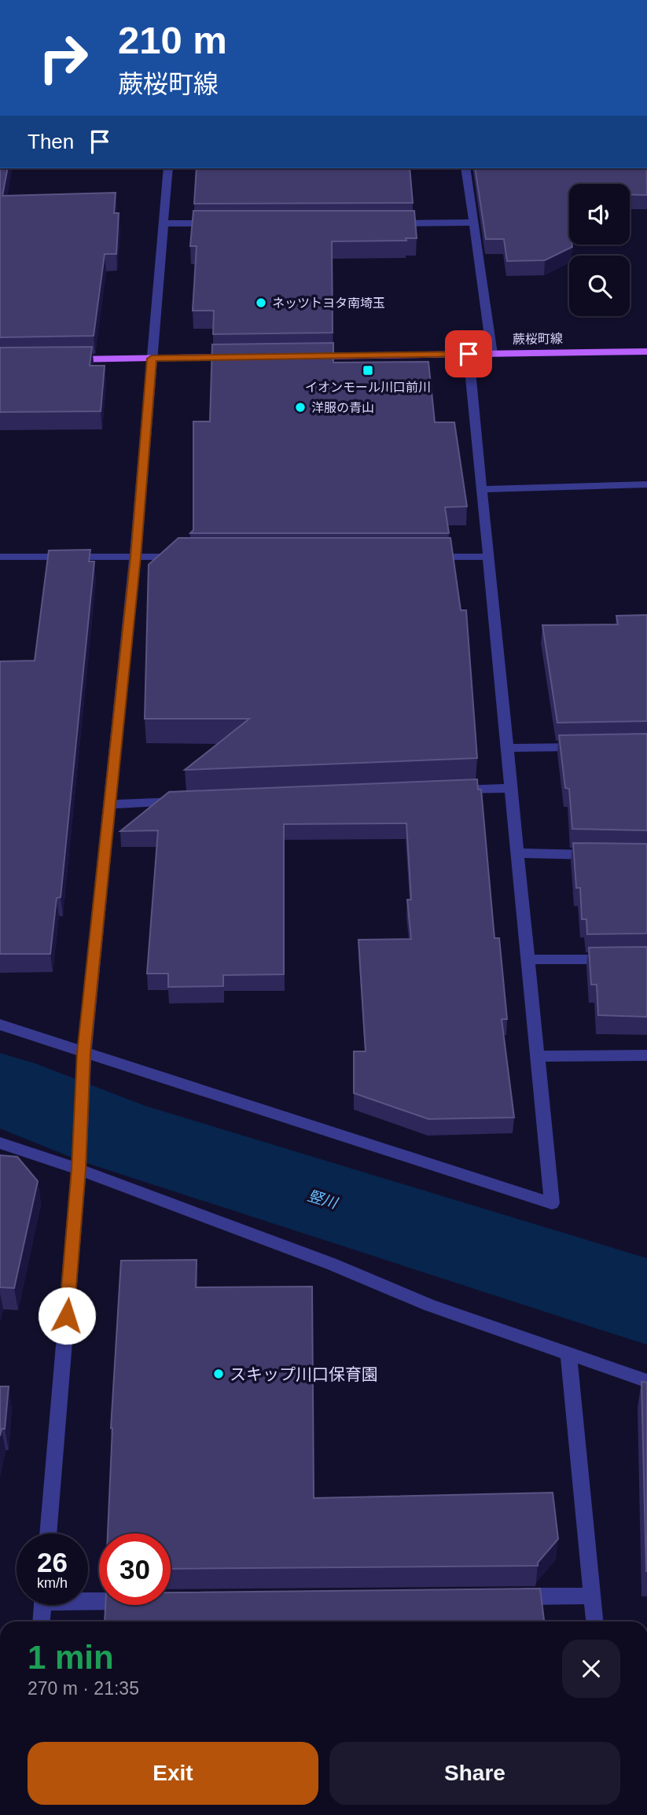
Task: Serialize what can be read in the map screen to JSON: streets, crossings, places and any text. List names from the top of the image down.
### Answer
{
  "streets": {
    "main road": ["蕨桜町線"]
  },
  "water": ["竪川"],
  "places": {
    "other": ["ネッツトヨタ南埼玉", "洋服の青山", "スキップ川口保育園"],
    "transit": ["イオンモール川口前川"]
  },
  "page": {
    "turn": ["210 m", "蕨桜町線"],
    "then": "Then",
    "speed": "26 km/h",
    "limit": "30",
    "heading": ["1 min", "270 m · 21:35"],
    "buttons": ["Exit", "Share"]
  }
}
